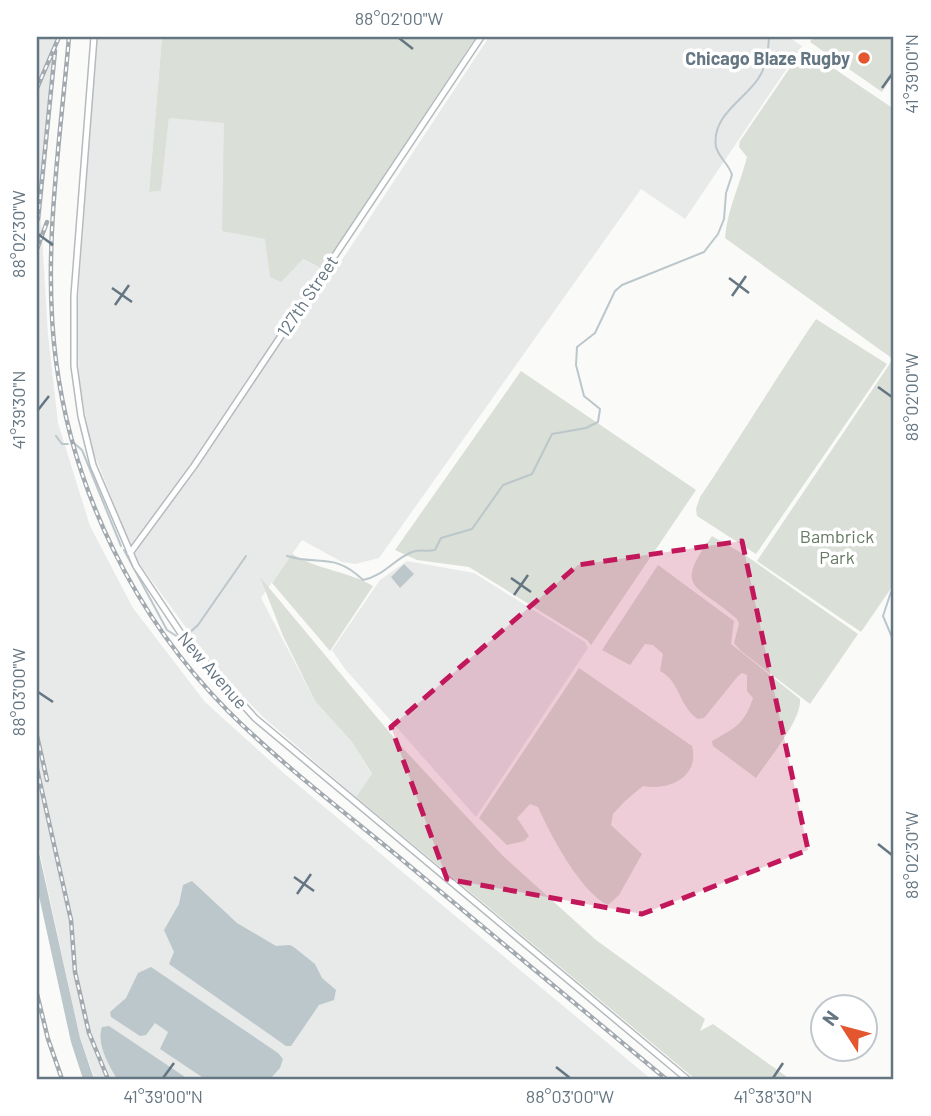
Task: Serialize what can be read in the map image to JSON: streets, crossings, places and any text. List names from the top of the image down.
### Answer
{
  "streets": {
    "main road": ["127th Street", "New Avenue"]
  },
  "crossings": [
    ["127th Street", "New Avenue"]
  ],
  "parks": ["Bambrick Park"],
  "places": ["Chicago Blaze Rugby"],
  "north": "top left",
  "coordinates": [
    "88°02'00\"W",
    "41°39'00\"N",
    "88°02'30\"W",
    "41°39'30\"N",
    "88°03'00\"W",
    "41°38'30\"N"
  ]
}
